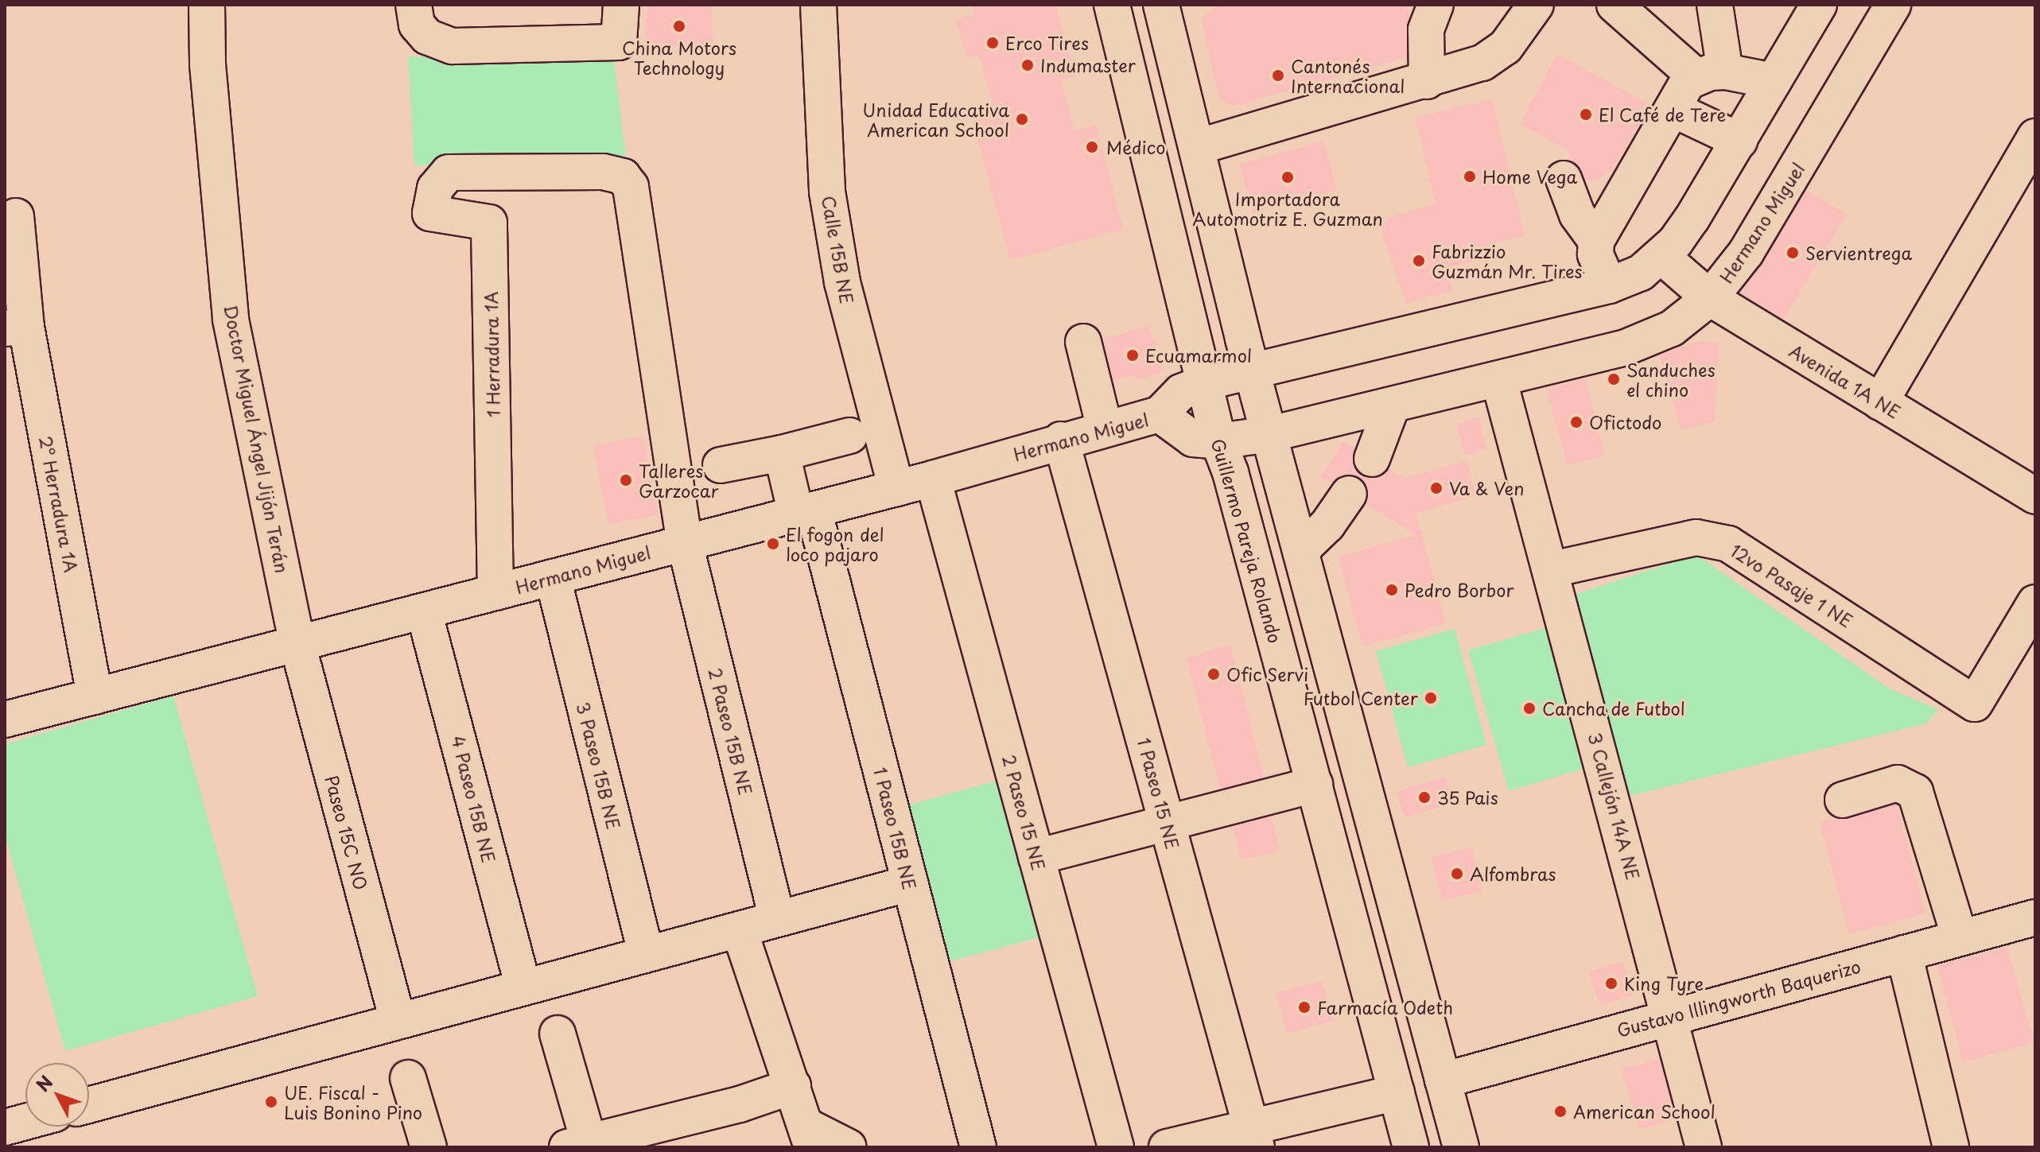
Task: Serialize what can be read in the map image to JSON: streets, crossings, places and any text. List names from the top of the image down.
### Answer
{
  "streets": {
    "street": [
      "Hermano Miguel",
      "Calle 15B NE",
      "1 Herradura 1A",
      "Avenida 1A NE",
      "Doctor Miguel Ángel Jijón Terán",
      "2° Herradura 1A",
      "Guillermo Pareja Rolando",
      "12vo Pasaje 1 NE",
      "2 Paseo 15B NE",
      "3 Paseo 15B NE",
      "1 Paseo 15 NE",
      "4 Paseo 15B NE",
      "3 Callejón 14A NE",
      "2 Paseo 15 NE",
      "1 Paseo 15B NE",
      "Paseo 15C NO",
      "Gustavo Illingworth Baquerizo"
    ]
  },
  "crossings": [
    ["Hermano Miguel", "Calle 15B NE"],
    ["Hermano Miguel", "1 Herradura 1A"],
    ["Hermano Miguel", "Avenida 1A NE"],
    ["Hermano Miguel", "Doctor Miguel Ángel Jijón Terán"],
    ["Hermano Miguel", "2° Herradura 1A"],
    ["Hermano Miguel", "Guillermo Pareja Rolando"],
    ["Hermano Miguel", "2 Paseo 15B NE"],
    ["Hermano Miguel", "3 Paseo 15B NE"],
    ["Hermano Miguel", "1 Paseo 15 NE"],
    ["Hermano Miguel", "4 Paseo 15B NE"],
    ["Hermano Miguel", "2 Paseo 15 NE"],
    ["Hermano Miguel", "1 Paseo 15B NE"],
    ["Hermano Miguel", "Paseo 15C NO"],
    ["1 Herradura 1A", "2 Paseo 15B NE"],
    ["Doctor Miguel Ángel Jijón Terán", "Paseo 15C NO"],
    ["12vo Pasaje 1 NE", "3 Callejón 14A NE"],
    ["3 Callejón 14A NE", "Gustavo Illingworth Baquerizo"]
  ],
  "places": [
    "China Motors Technology",
    "Erco Tires",
    "Indumaster",
    "Cantonés Internacional",
    "El Café de Tere",
    "Unidad Educativa American School",
    "Médico",
    "Home Vega",
    "Importadora Automotriz E. Guzman",
    "Servientrega",
    "Fabrizzio Guzmán Mr. Tires",
    "Ecuamarmol",
    "Sanduches el chino",
    "Ofictodo",
    "Talleres Garzocar",
    "Va & Ven",
    "El fogon del loco pajaro",
    "Pedro Borbor",
    "Ofic Servi",
    "Futbol Center",
    "Cancha de Futbol",
    "35 Pais",
    "Alfombras",
    "King Tyre",
    "Farmacía Odeth",
    "UE. Fiscal - Luis Bonino Pino",
    "American School"
  ],
  "north": "top left"
}
